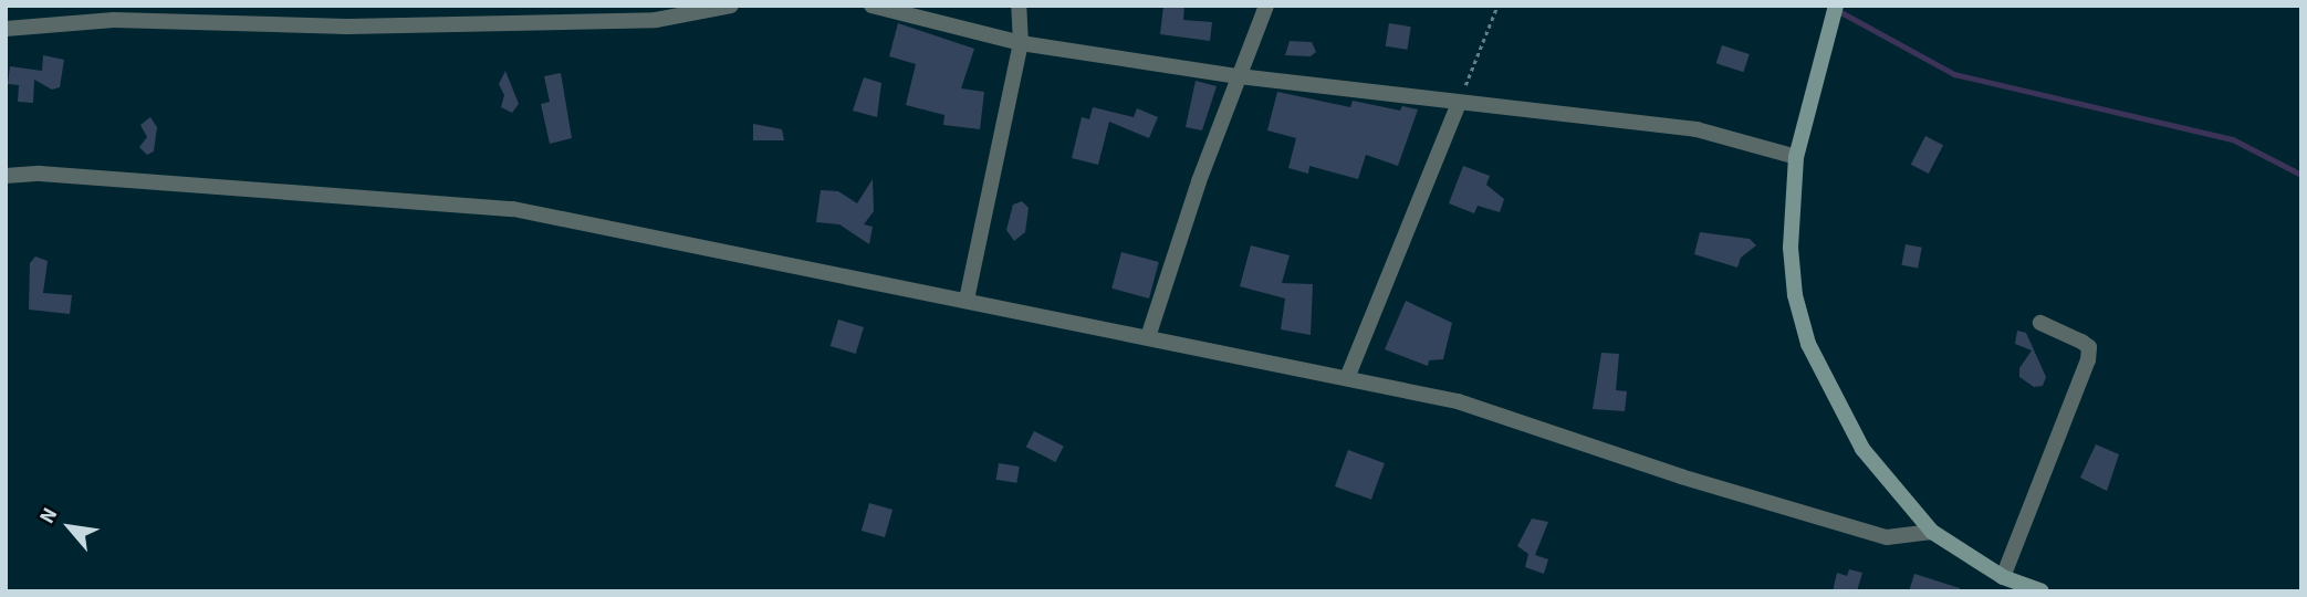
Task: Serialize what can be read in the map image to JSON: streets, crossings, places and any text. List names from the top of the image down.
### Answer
{
  "north": "top left"
}
